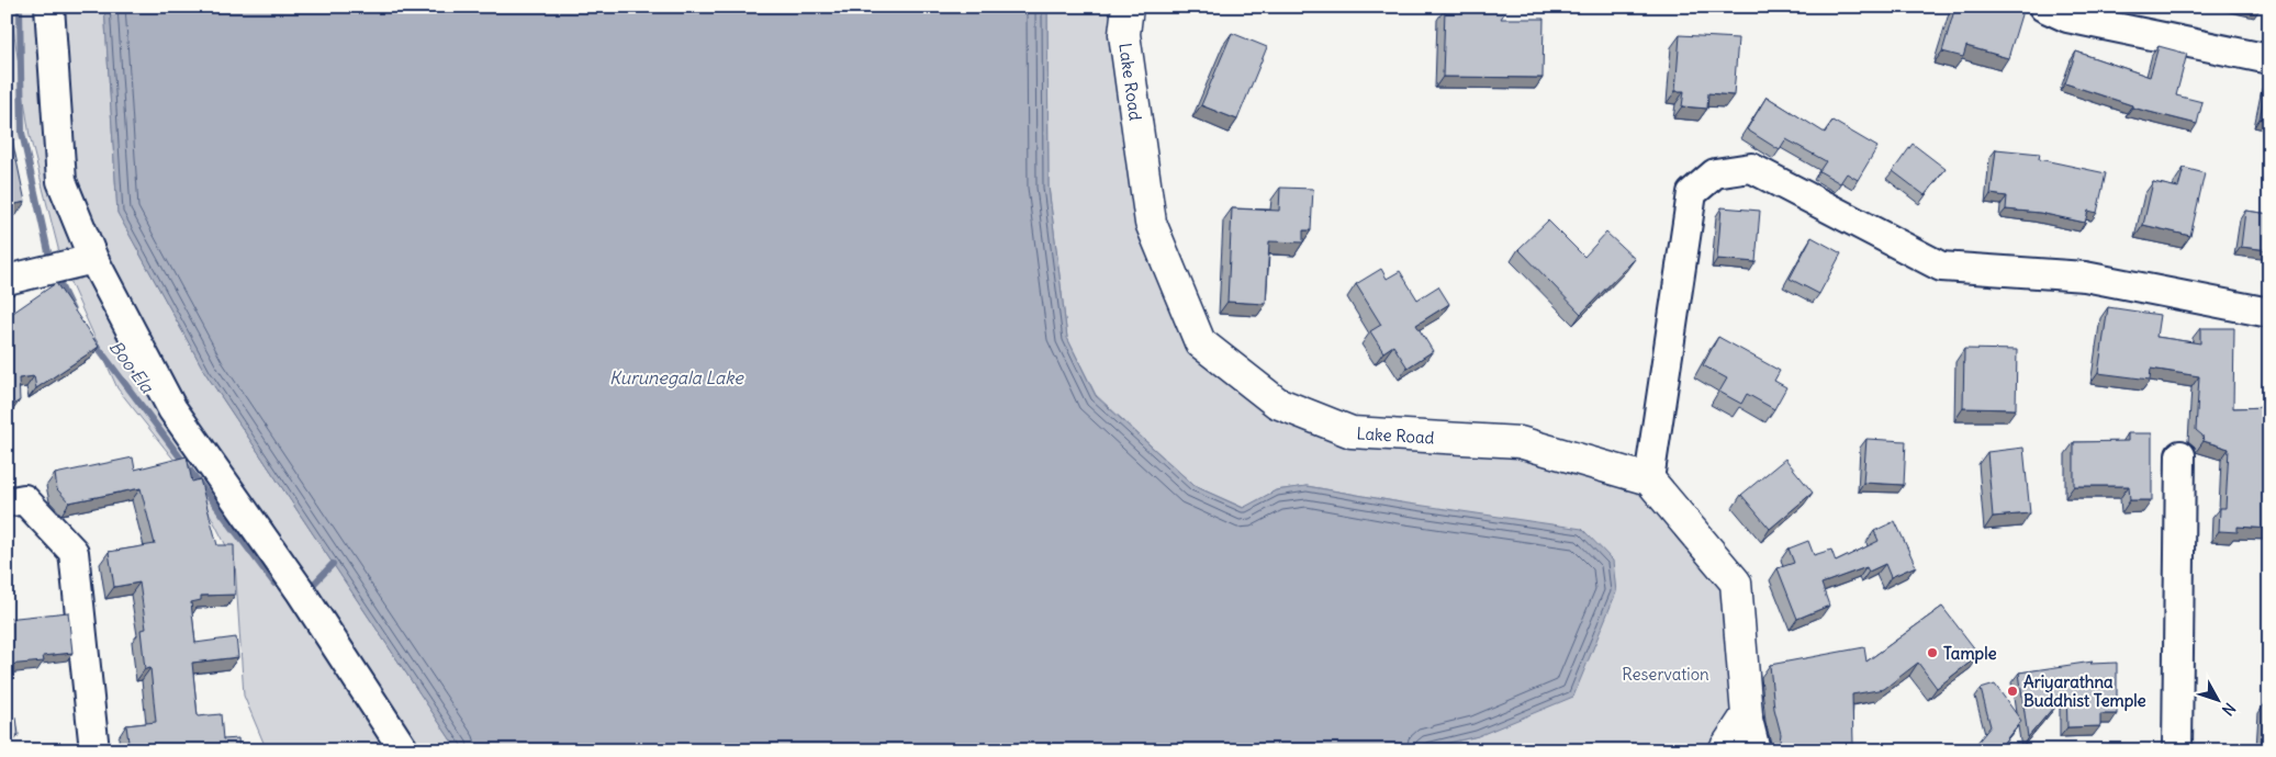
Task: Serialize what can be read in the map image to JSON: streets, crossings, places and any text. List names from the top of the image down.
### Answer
{
  "streets": {
    "main road": ["Lake Road"]
  },
  "water": ["Boo Ela", "Kurunegala Lake"],
  "parks": ["Reservation"],
  "places": ["Tample", "Ariyarathna Buddhist Temple"],
  "north": "bottom right"
}
